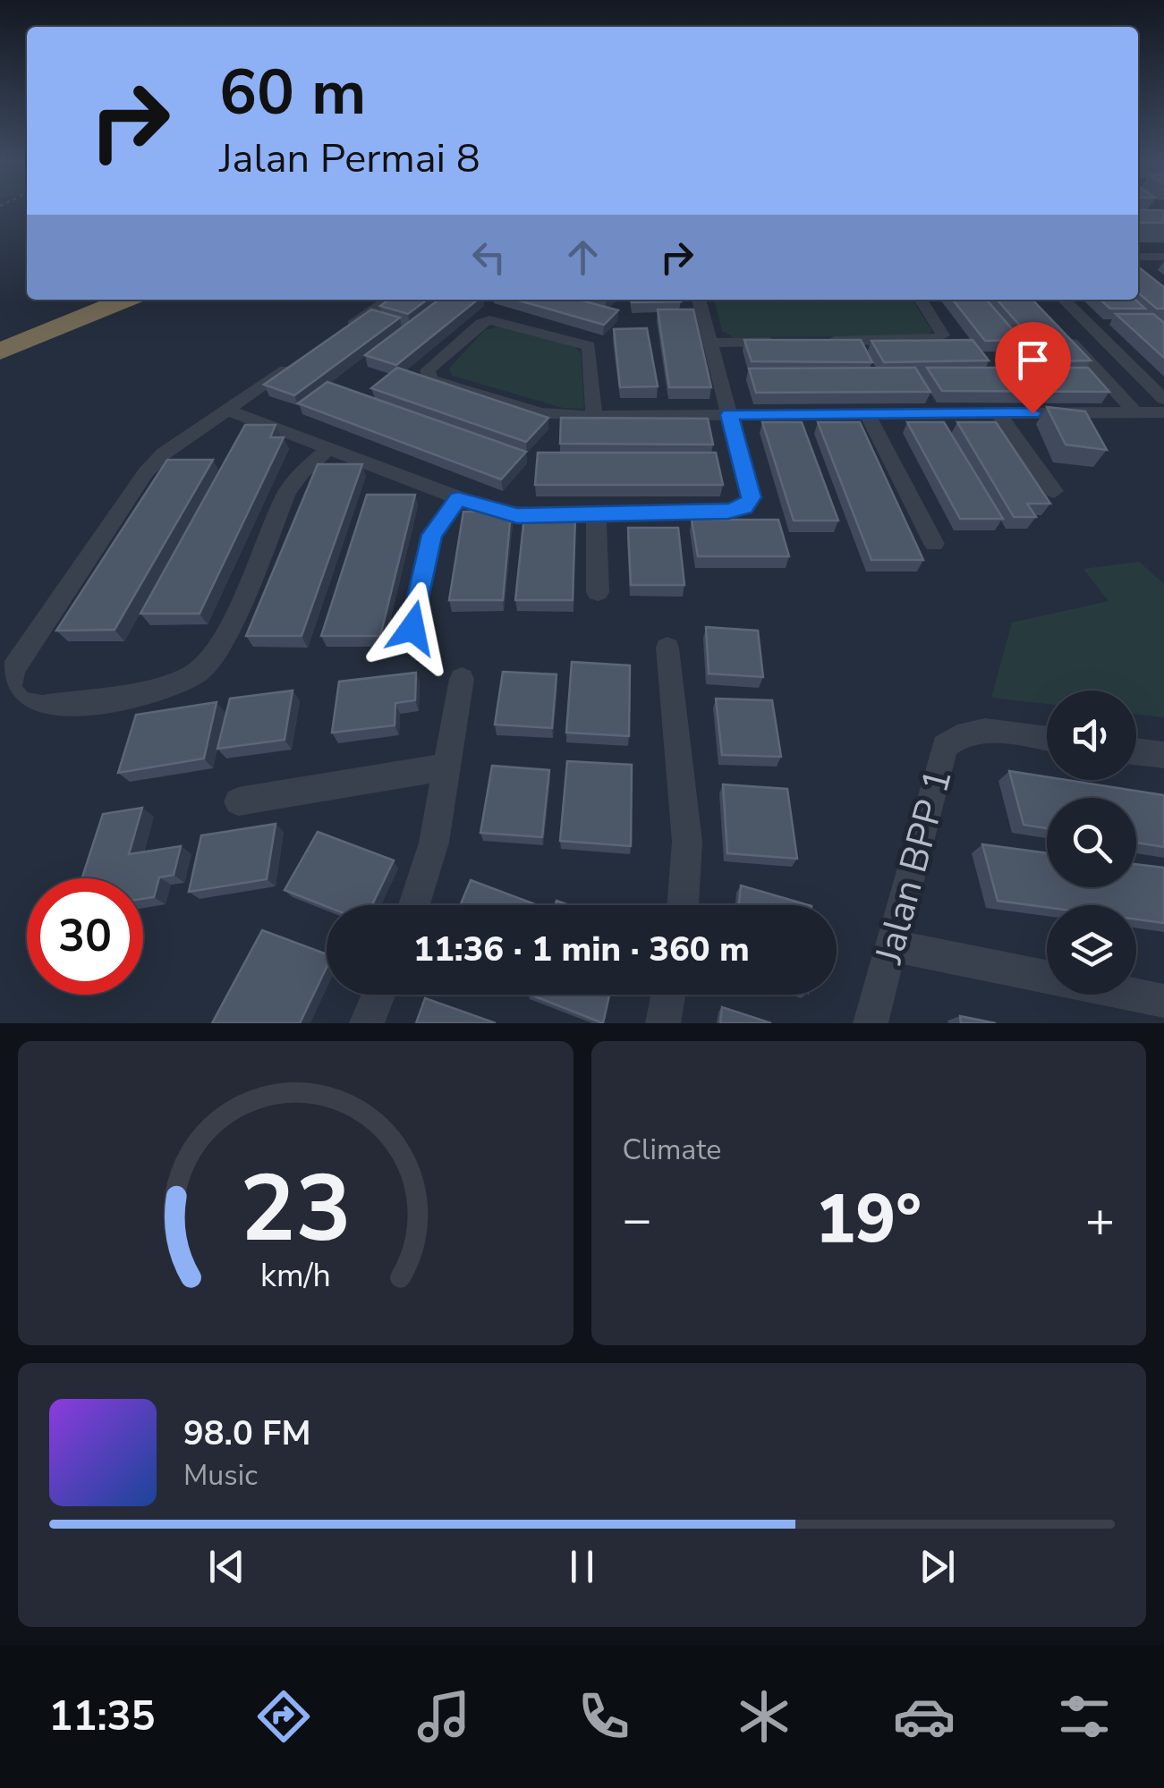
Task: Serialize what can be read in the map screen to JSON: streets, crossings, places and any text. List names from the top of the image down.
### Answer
{
  "streets": {
    "street": ["Jalan BPP 1"]
  },
  "page": {
    "turn": ["60 m", "Jalan Permai 8"],
    "limit": "30",
    "trip": "11:36 · 1 min · 360 m",
    "tile": "Climate",
    "heat": ["−", "19°", "+"],
    "song": ["98.0 FM", "Music"],
    "tabs": "11:35",
    "gauge": ["23", "km/h"]
  }
}
